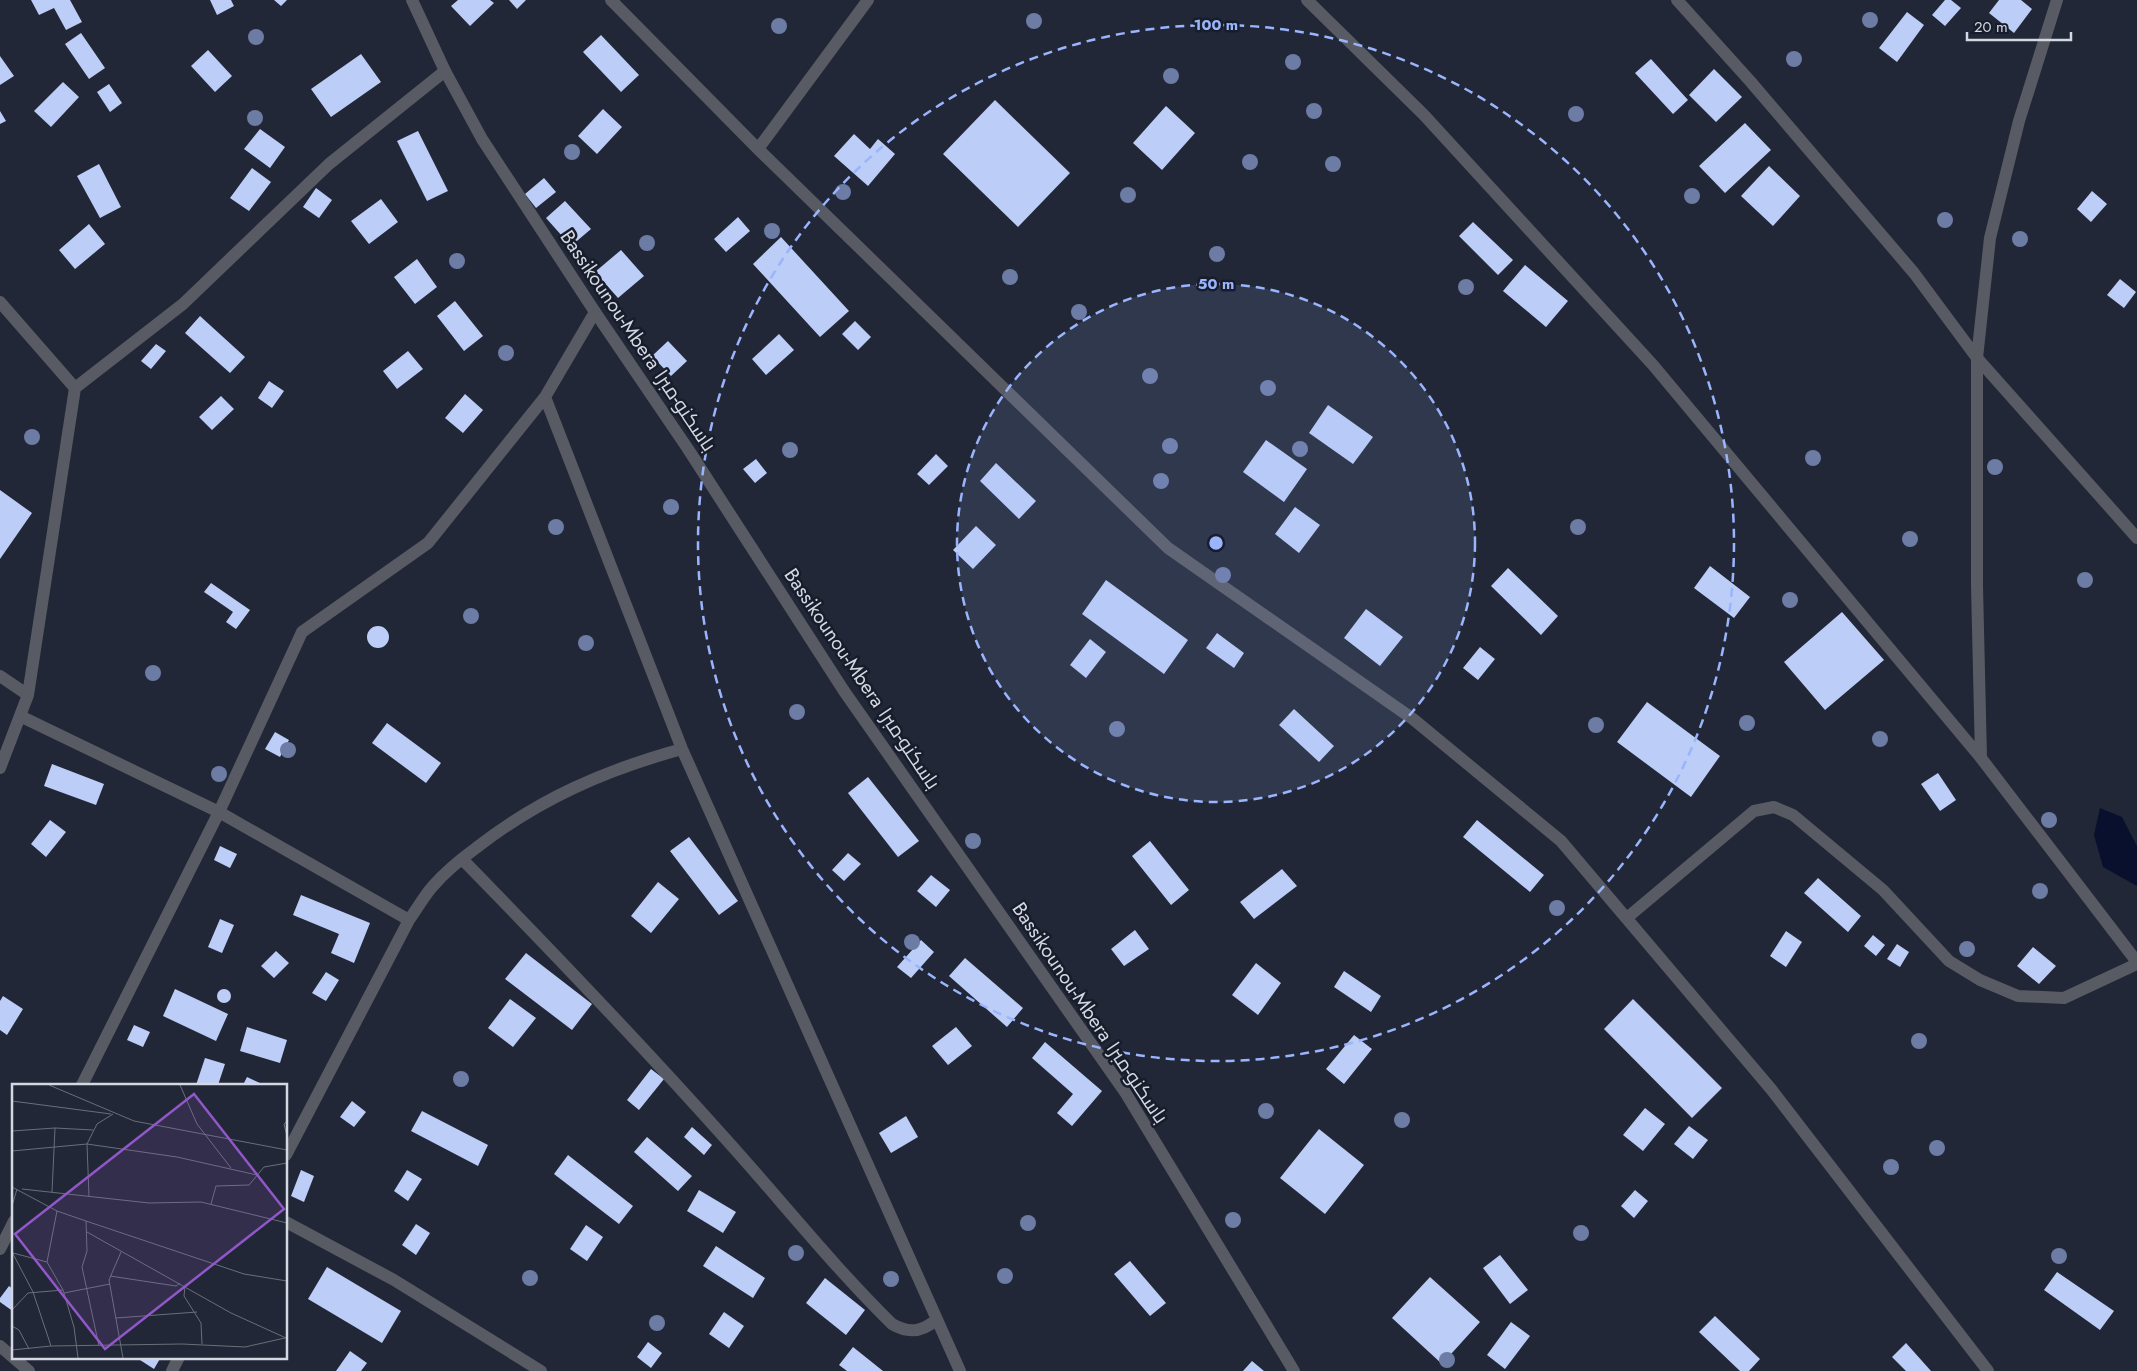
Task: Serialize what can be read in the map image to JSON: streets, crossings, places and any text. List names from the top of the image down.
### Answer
{
  "streets": {
    "street": ["Bassikounou-Mbera باسكنو-مبرا"]
  },
  "scale_bar": "20 m",
  "rings": ["100 m", "50 m"]
}
